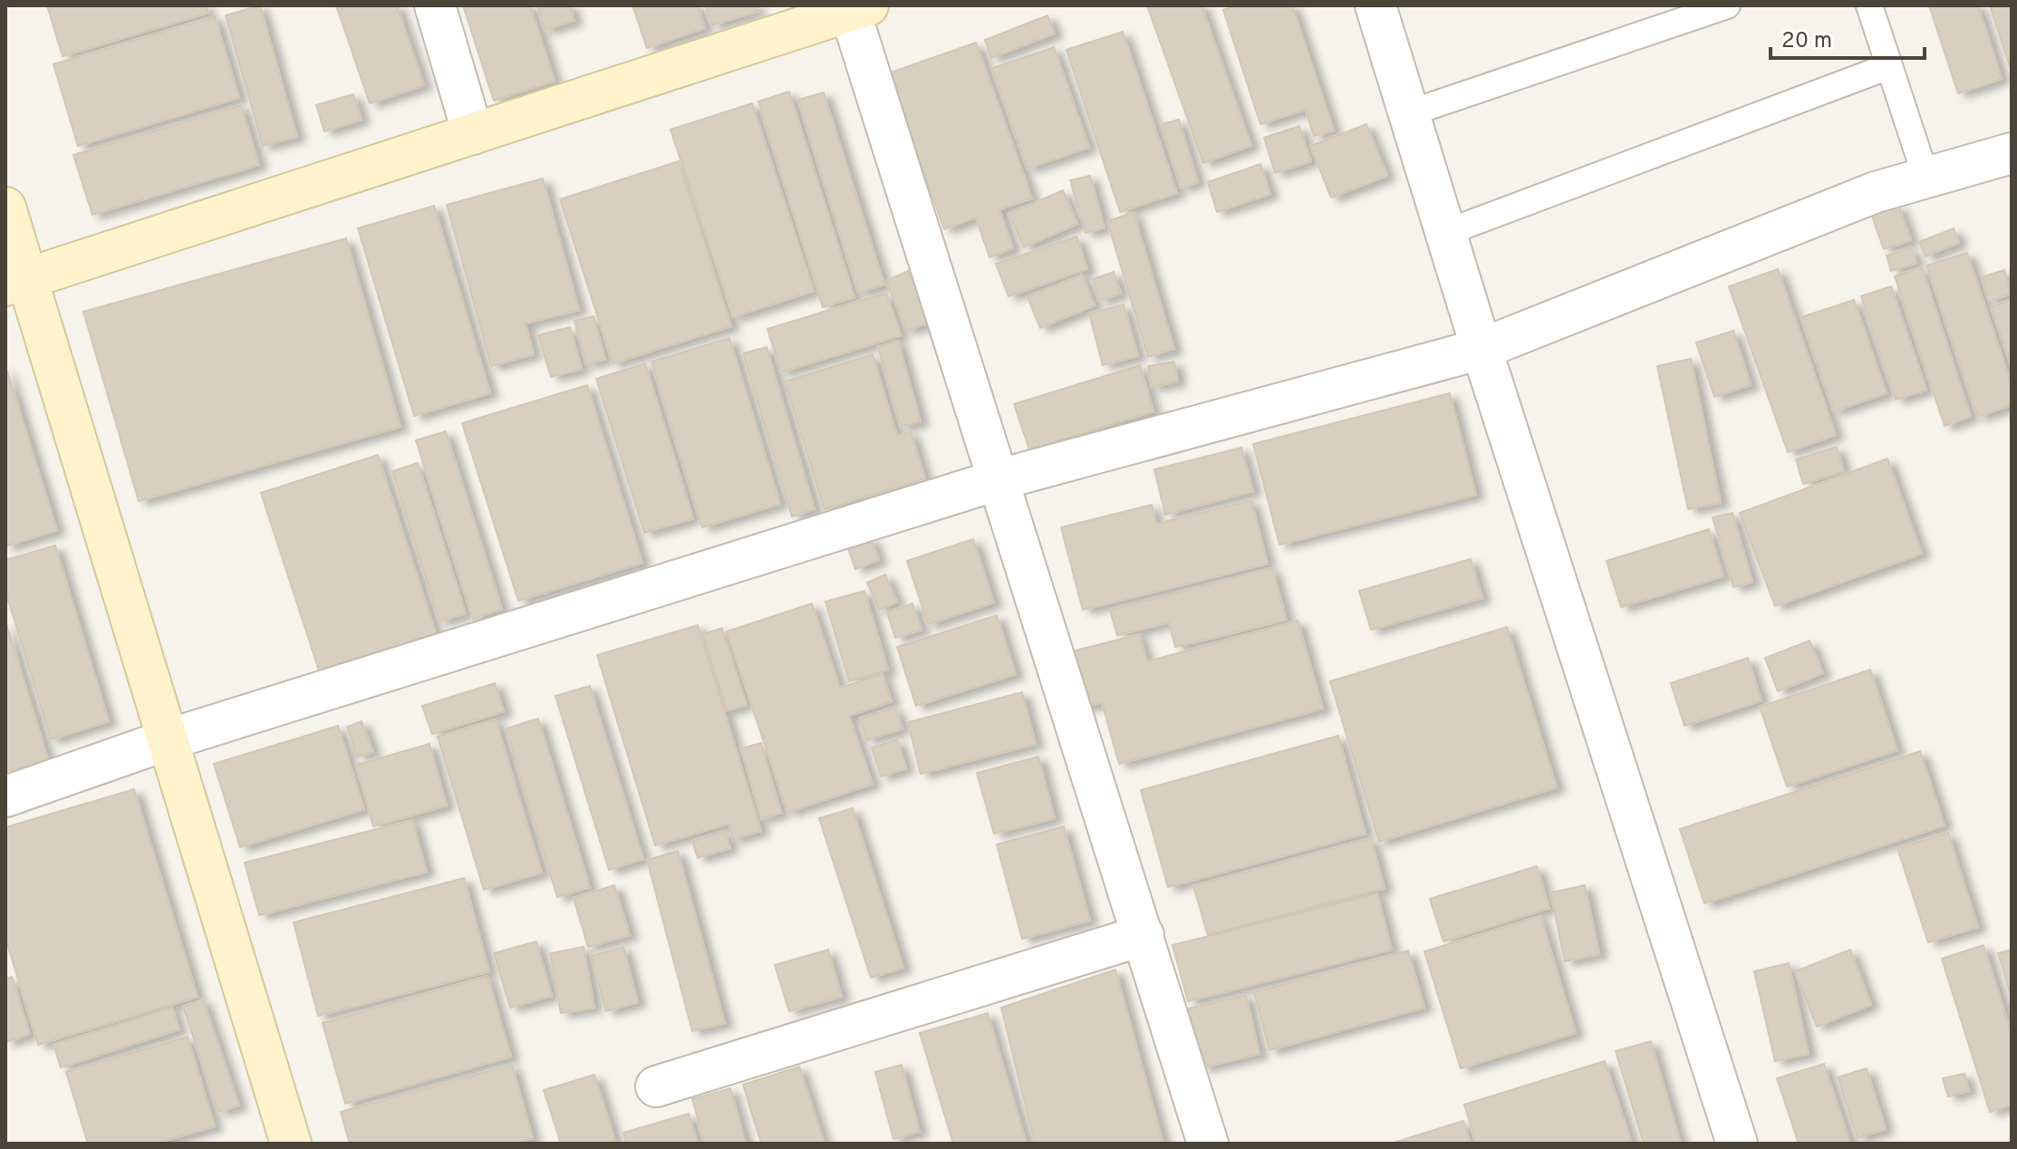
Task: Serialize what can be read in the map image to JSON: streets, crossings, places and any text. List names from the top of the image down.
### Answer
{
  "scale_bar": "20 m"
}
